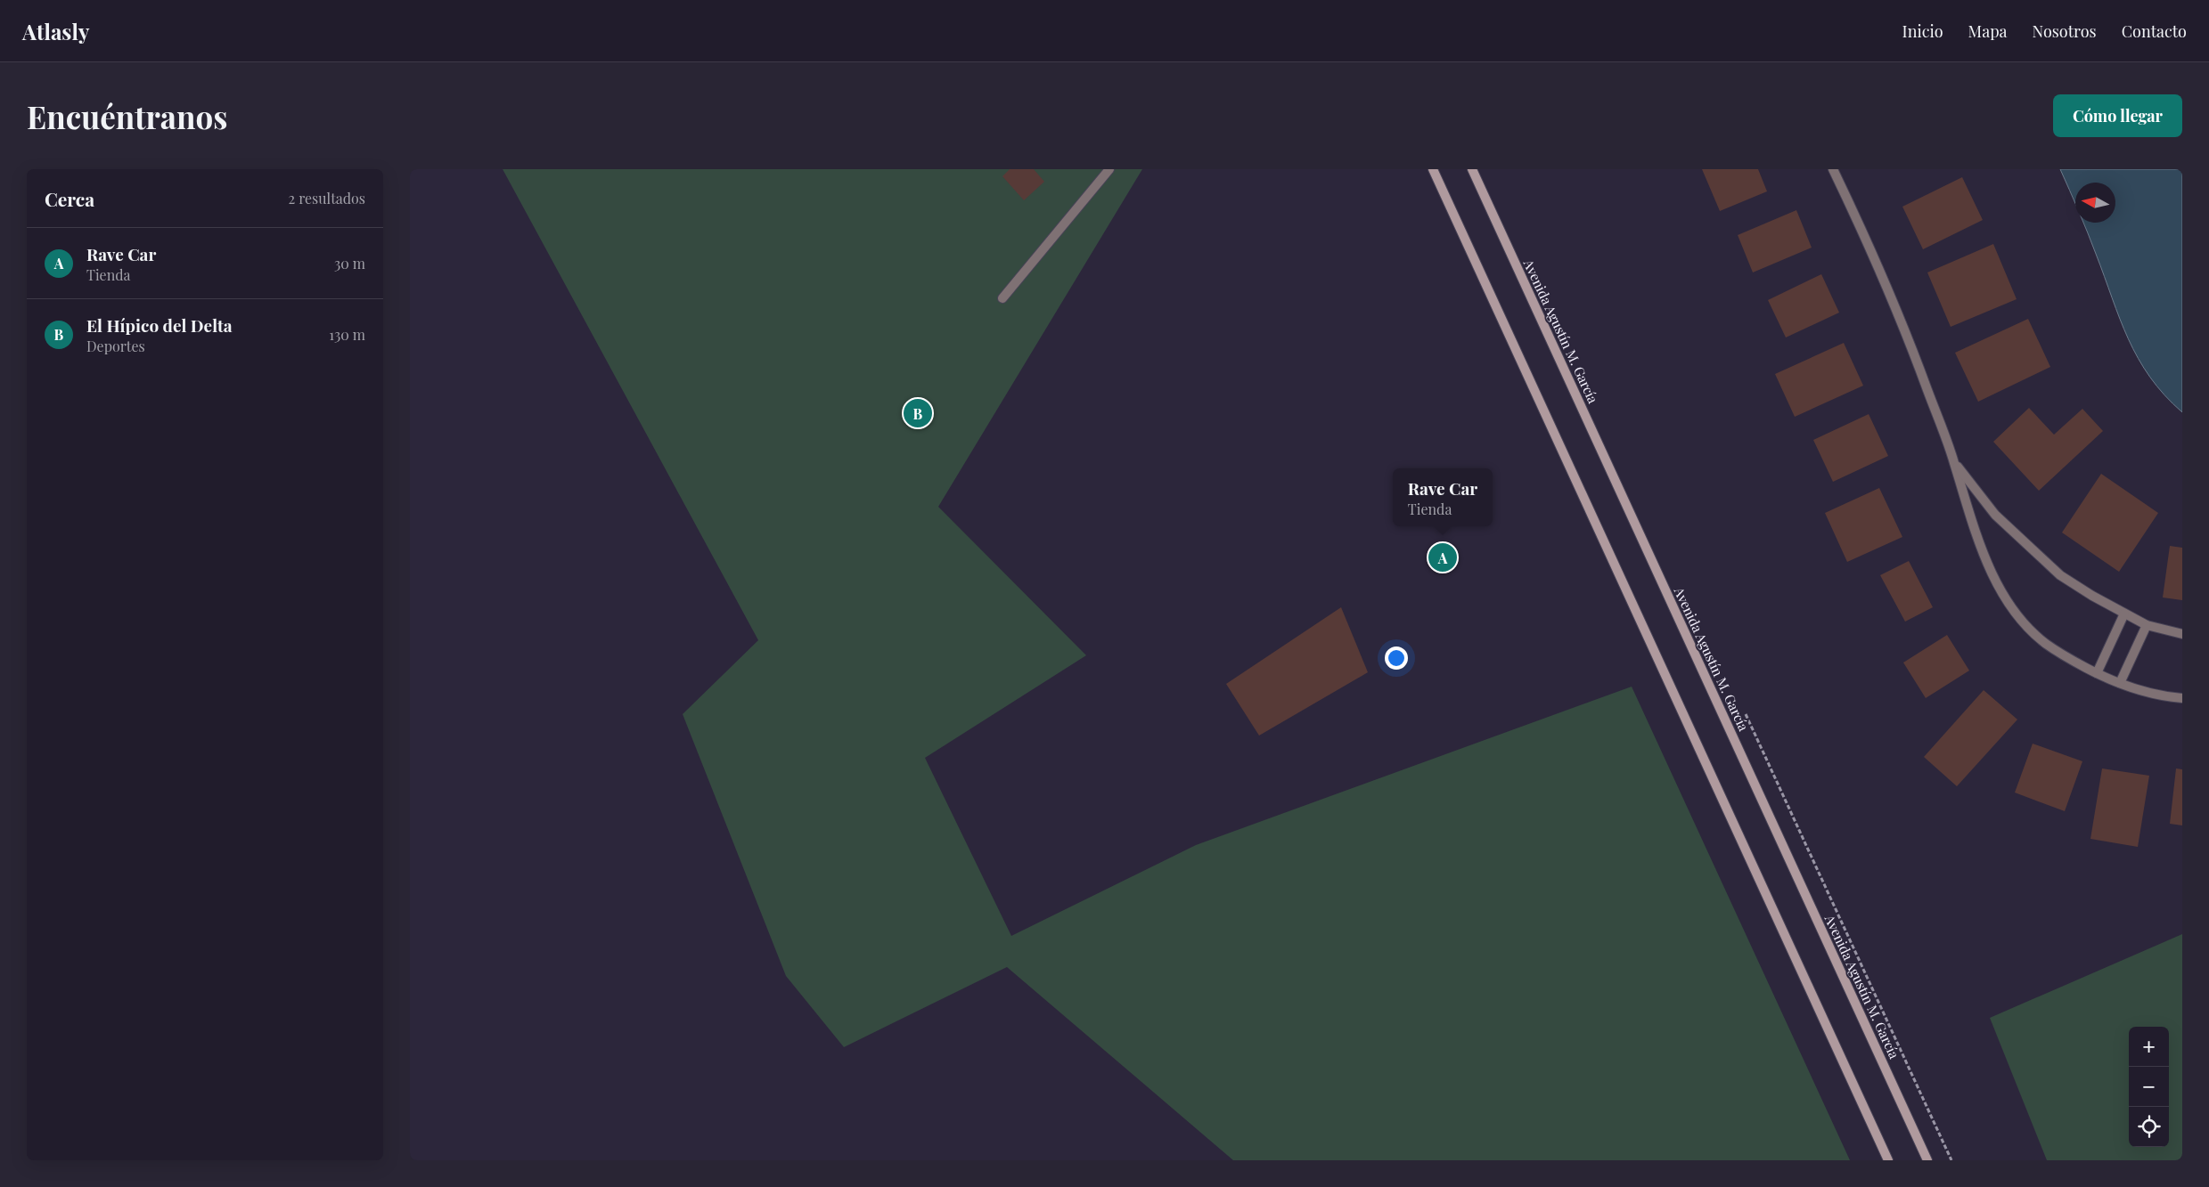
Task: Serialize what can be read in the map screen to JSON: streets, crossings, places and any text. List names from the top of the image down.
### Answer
{
  "streets": {
    "main road": ["Avenida Agustín M. García"]
  },
  "north": "left",
  "page": {
    "header": "Atlasly",
    "nav": [
      "Inicio",
      "Mapa",
      "Nosotros",
      "Contacto"
    ],
    "buttons": "Cómo llegar",
    "title": "Encuéntranos",
    "heading": ["Cerca", "2 resultados"],
    "list": [
      {
        "mark": "A",
        "name": "Rave Car",
        "note": "Tienda",
        "value": "30 m"
      },
      {
        "mark": "B",
        "name": "El Hípico del Delta",
        "note": "Deportes",
        "value": "130 m"
      }
    ],
    "pins": ["B", "A"],
    "popup": ["Rave Car", "Tienda"],
    "map_buttons": ["+", "−"]
  }
}
